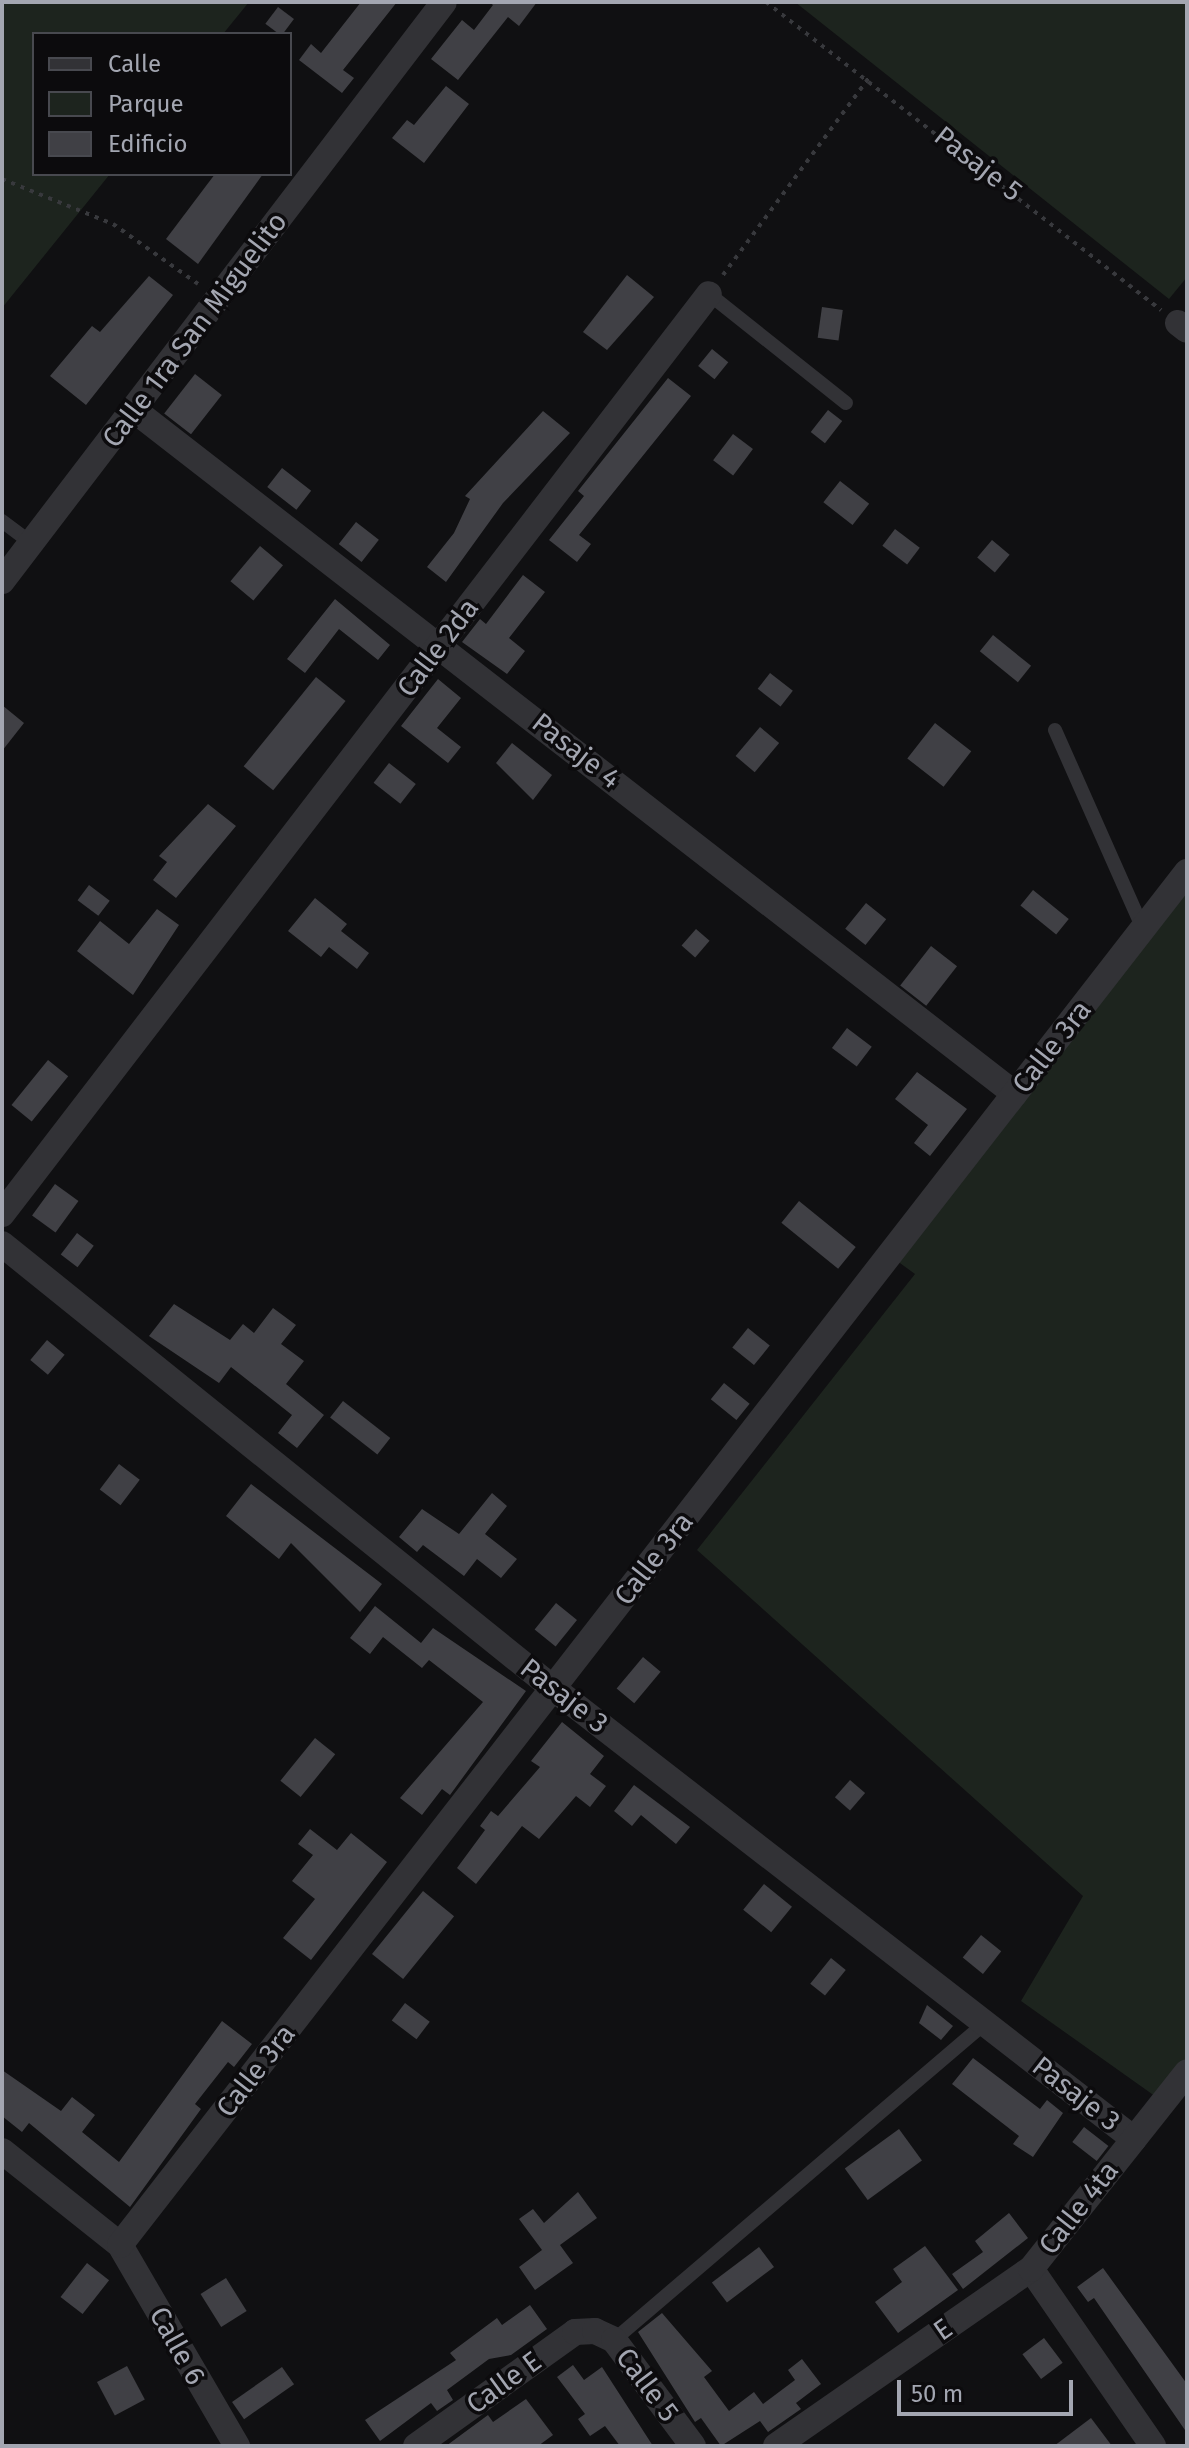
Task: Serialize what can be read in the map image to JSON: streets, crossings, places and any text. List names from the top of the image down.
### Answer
{
  "streets": {
    "street": [
      "Calle 1ra San Miguelito",
      "Calle 2da",
      "Pasaje 4",
      "Calle 3ra",
      "Pasaje 3",
      "Calle 4ta",
      "E",
      "Calle 6",
      "Calle E",
      "Calle 5"
    ],
    "path": ["Pasaje 5"]
  },
  "crossings": [
    ["Calle 1ra San Miguelito", "Pasaje 4"],
    ["Calle 2da", "Pasaje 4"],
    ["Pasaje 4", "Calle 3ra"],
    ["Calle 3ra", "Pasaje 3"],
    ["Calle 3ra", "Calle 6"],
    ["Pasaje 3", "Calle 4ta"],
    ["Calle 4ta", "E"],
    ["Calle E", "Calle 5"]
  ],
  "legend": ["Calle", "Parque", "Edificio"],
  "scale_bar": "50 m"
}
